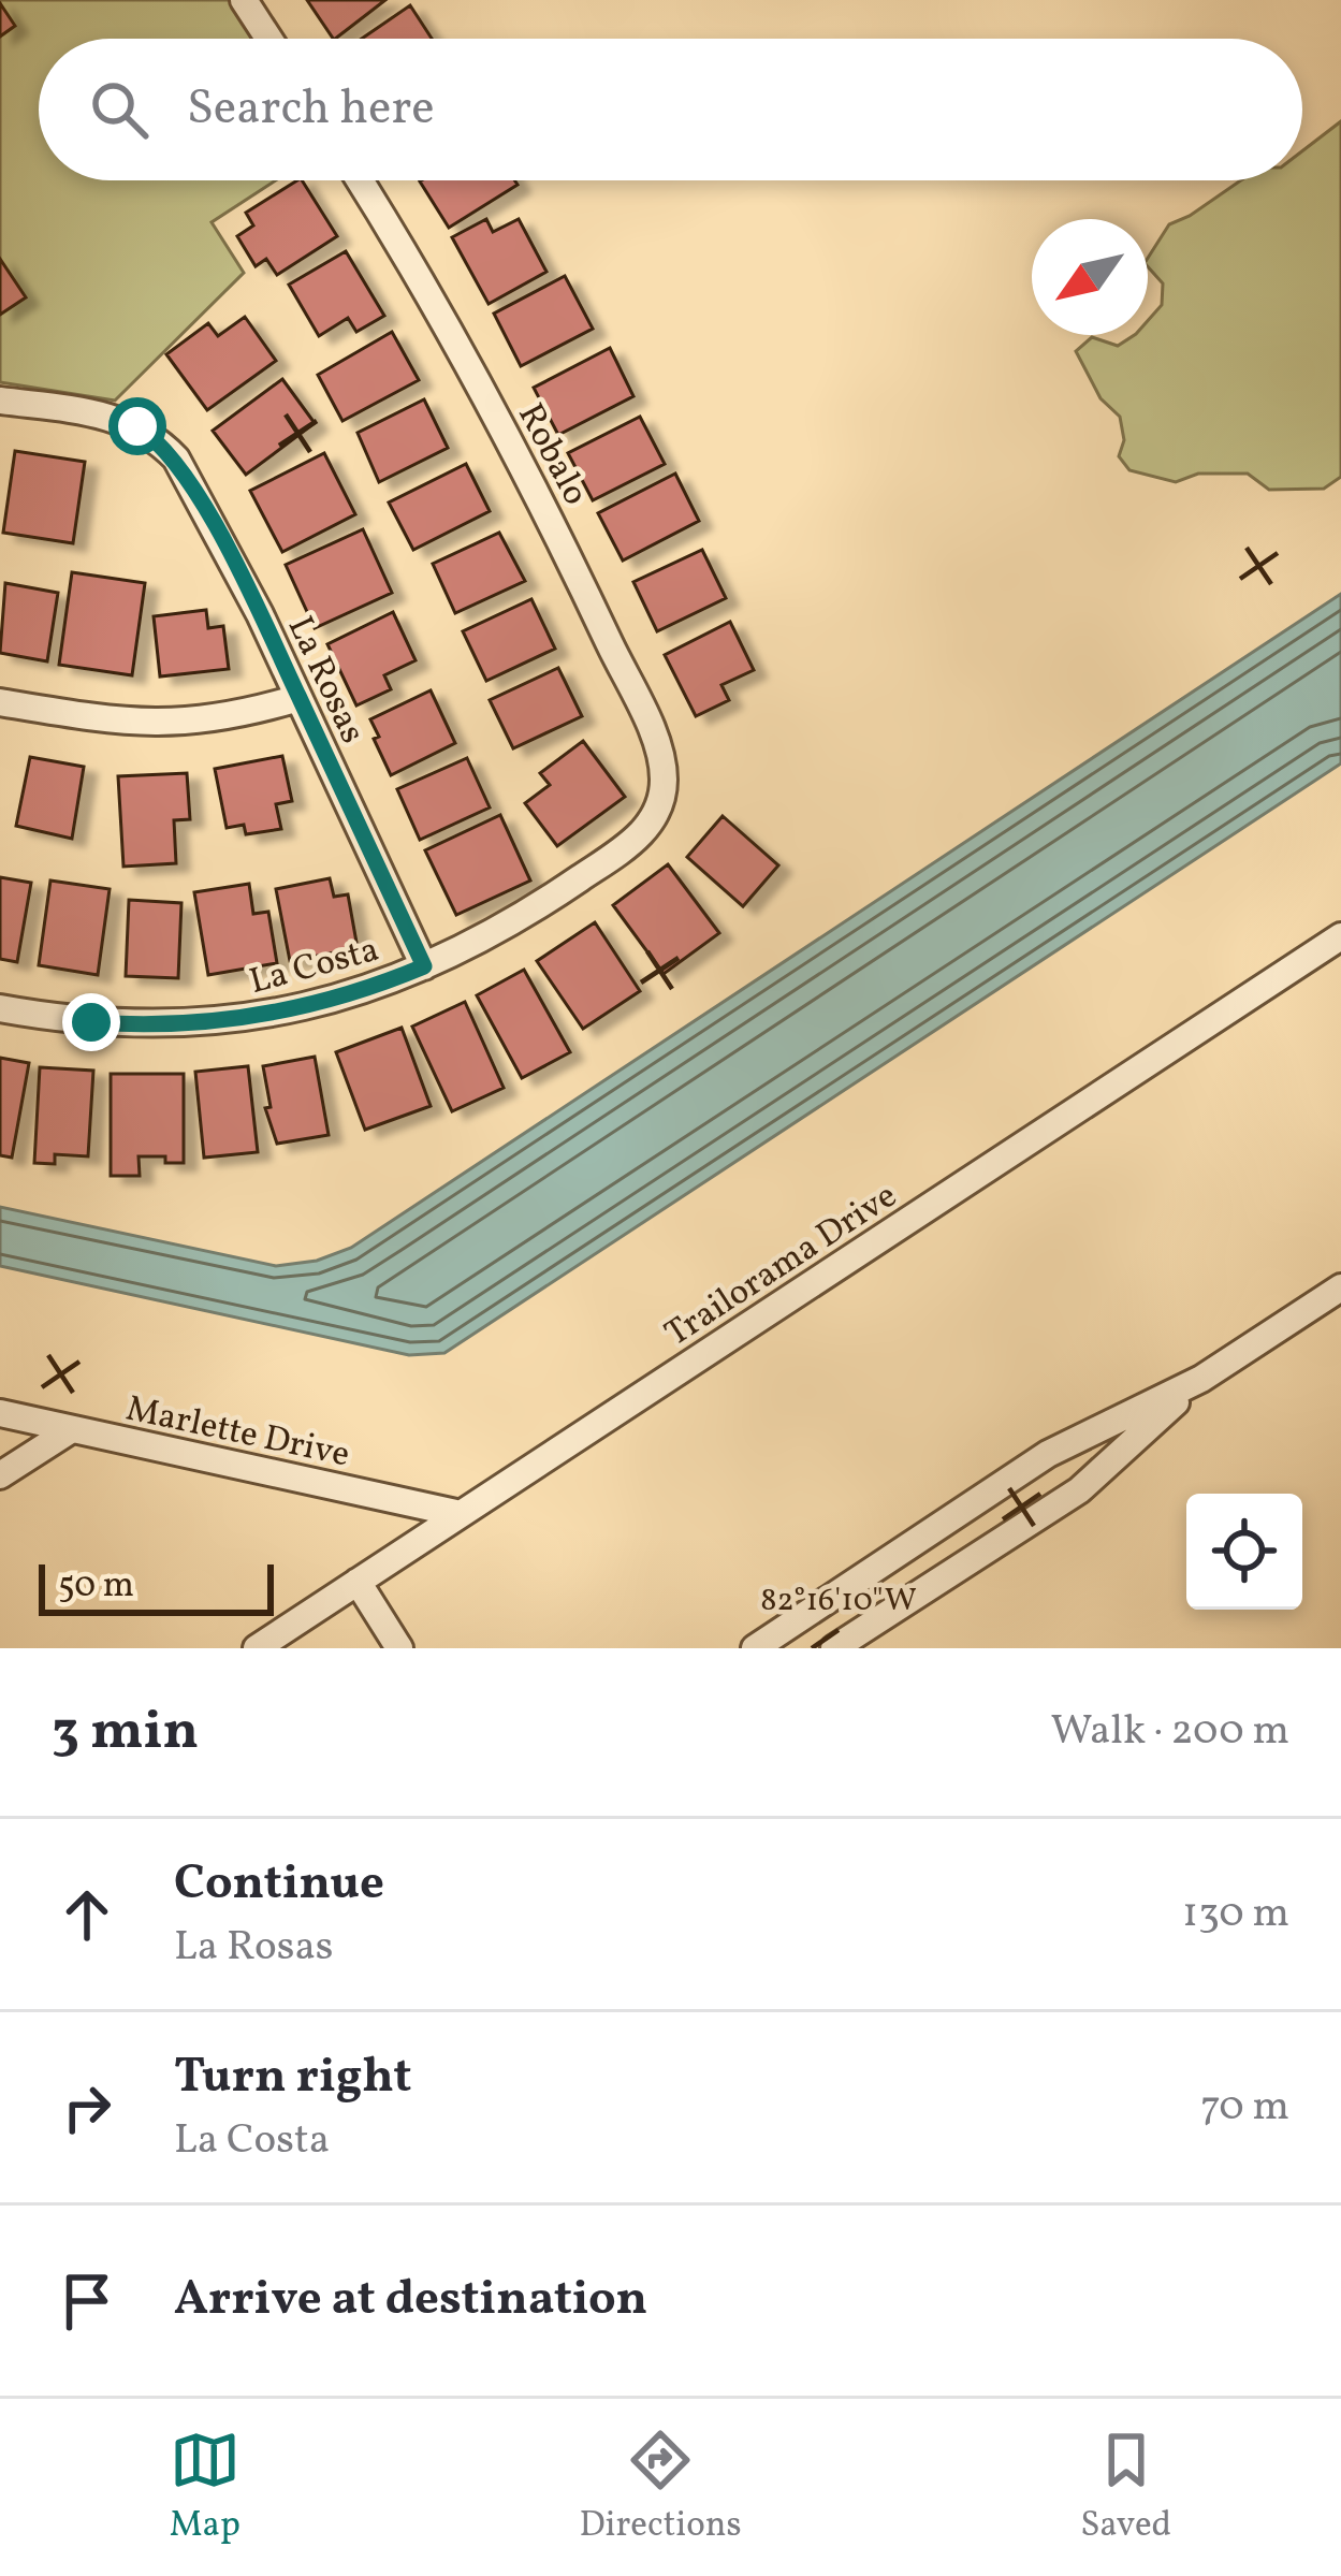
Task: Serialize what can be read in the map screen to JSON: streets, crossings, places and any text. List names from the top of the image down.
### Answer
{
  "streets": {
    "street": [
      "Robalo",
      "La Rosas",
      "La Costa",
      "Trailorama Drive",
      "Marlette Drive"
    ]
  },
  "crossings": [
    ["Robalo", "La Costa"],
    ["La Rosas", "La Costa"],
    ["Trailorama Drive", "Marlette Drive"]
  ],
  "scale_bar": "50 m",
  "north": "bottom left",
  "page": {
    "search": "Search here",
    "scale": "50 m",
    "heading": ["3 min", "Walk · 200 m"],
    "list": [
      ["Continue", "La Rosas", "130 m"],
      ["Turn right", "La Costa", "70 m"],
      "Arrive at destination"
    ],
    "nav": ["Map", "Directions", "Saved"]
  },
  "coordinates": ["82°16'10\"W"]
}
